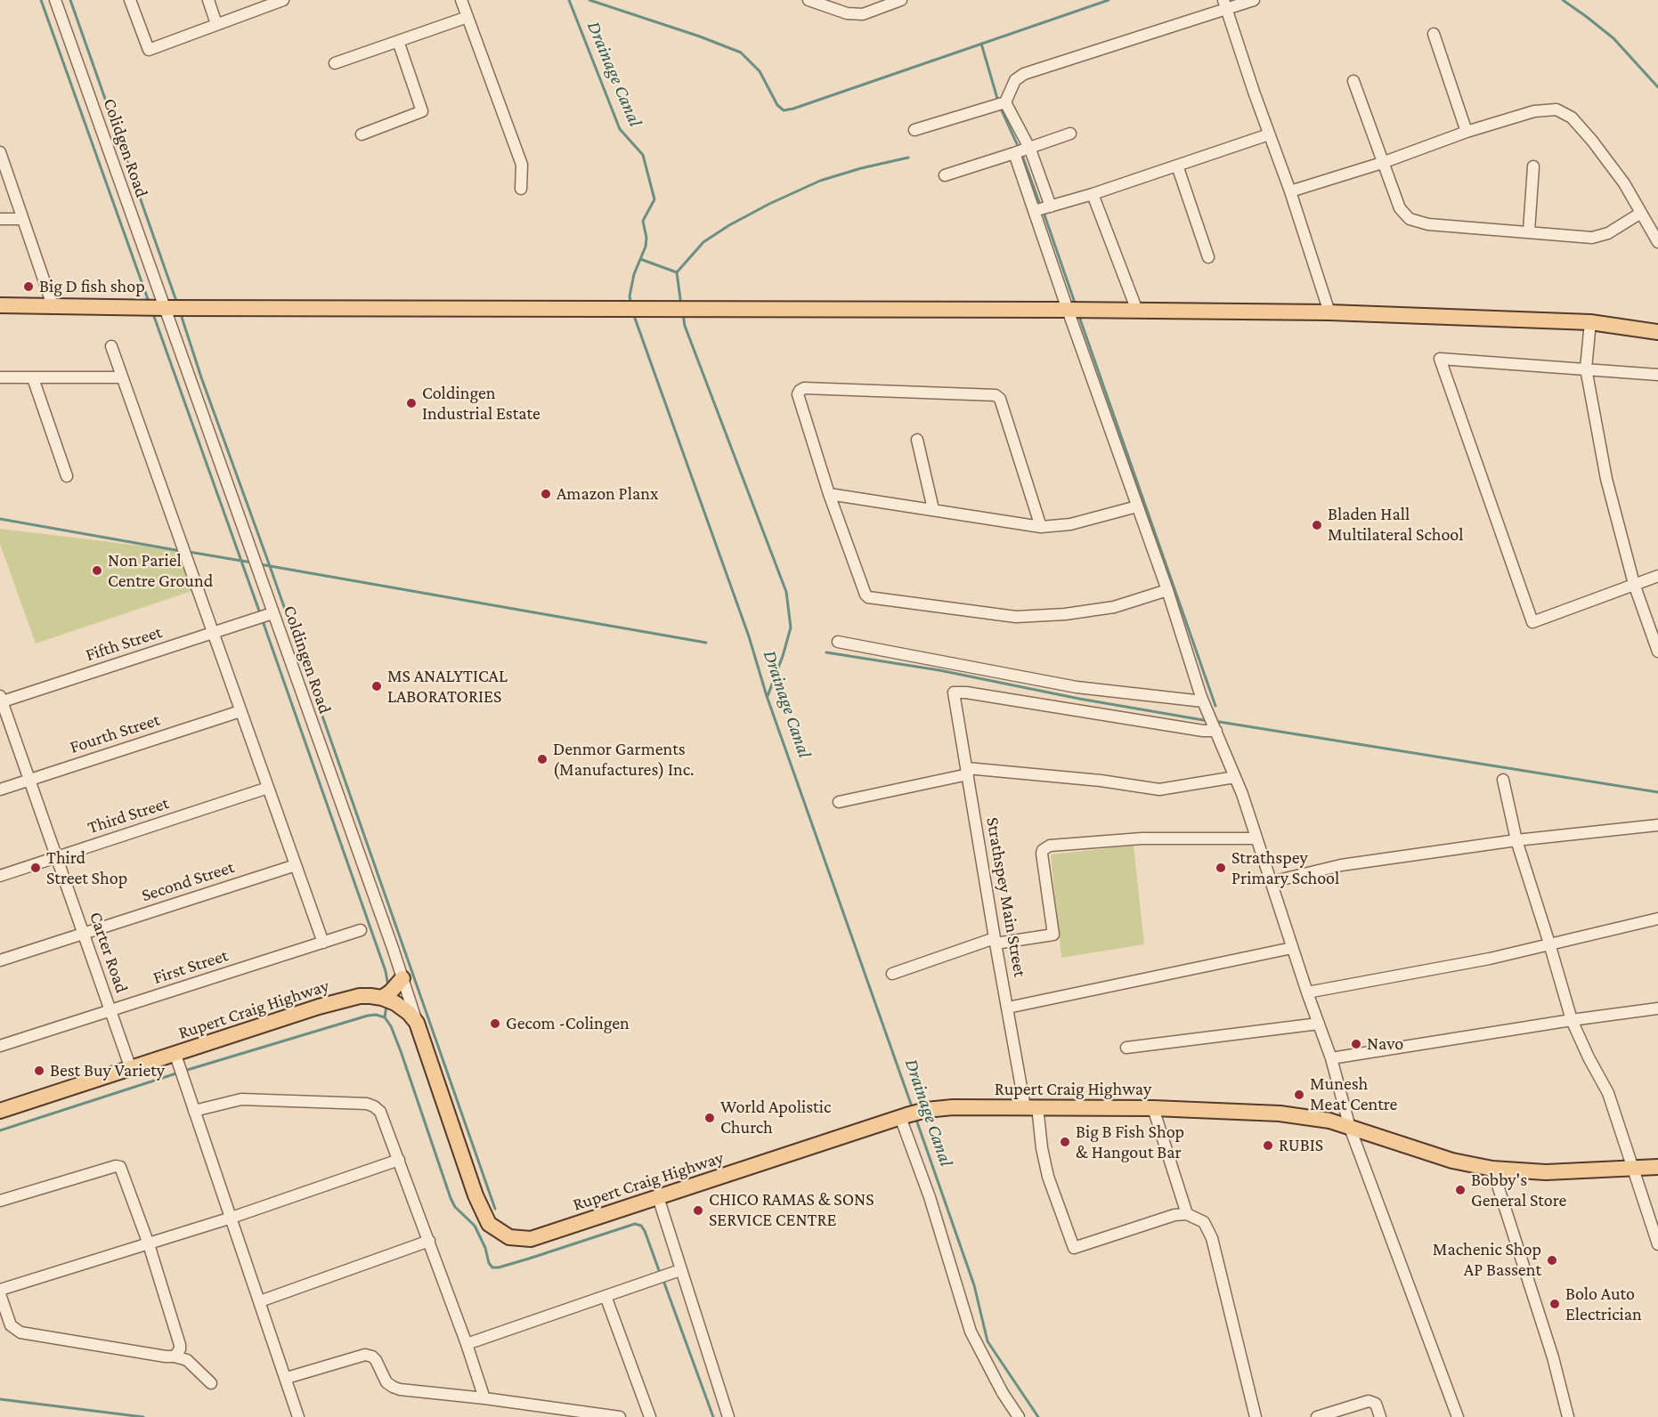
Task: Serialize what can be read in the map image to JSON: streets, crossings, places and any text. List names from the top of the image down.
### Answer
{
  "streets": {
    "main road": ["Rupert Craig Highway"],
    "street": [
      "Colidgen Road",
      "Fifth Street",
      "Coldingen Road",
      "Fourth Street",
      "Third Street",
      "Second Street",
      "Strathspey Main Street",
      "Carter Road",
      "First Street"
    ]
  },
  "crossings": [
    ["Colidgen Road", "Coldingen Road"],
    ["Fifth Street", "Coldingen Road"],
    ["Fifth Street", "Carter Road"],
    ["Coldingen Road", "Rupert Craig Highway"],
    ["Fourth Street", "Carter Road"],
    ["Third Street", "Carter Road"],
    ["Second Street", "Carter Road"],
    ["Strathspey Main Street", "Rupert Craig Highway"],
    ["Carter Road", "First Street"],
    ["Carter Road", "Rupert Craig Highway"]
  ],
  "water": ["Drainage Canal"],
  "places": [
    "Big D fish shop",
    "Coldingen Industrial Estate",
    "Amazon Planx",
    "Bladen Hall Multilateral School",
    "Non Pariel Centre Ground",
    "MS ANALYTICAL LABORATORIES",
    "Denmor Garments (Manufactures) Inc.",
    "Third Street Shop",
    "Strathspey Primary School",
    "Gecom -Colingen",
    "Navo",
    "Best Buy Variety",
    "Munesh Meat Centre",
    "World Apolistic Church",
    "Big B Fish Shop & Hangout Bar",
    "RUBIS",
    "Bobby's General Store",
    "CHICO RAMAS & SONS SERVICE CENTRE",
    "Machenic Shop AP Bassent",
    "Bolo Auto Electrician"
  ]
}
